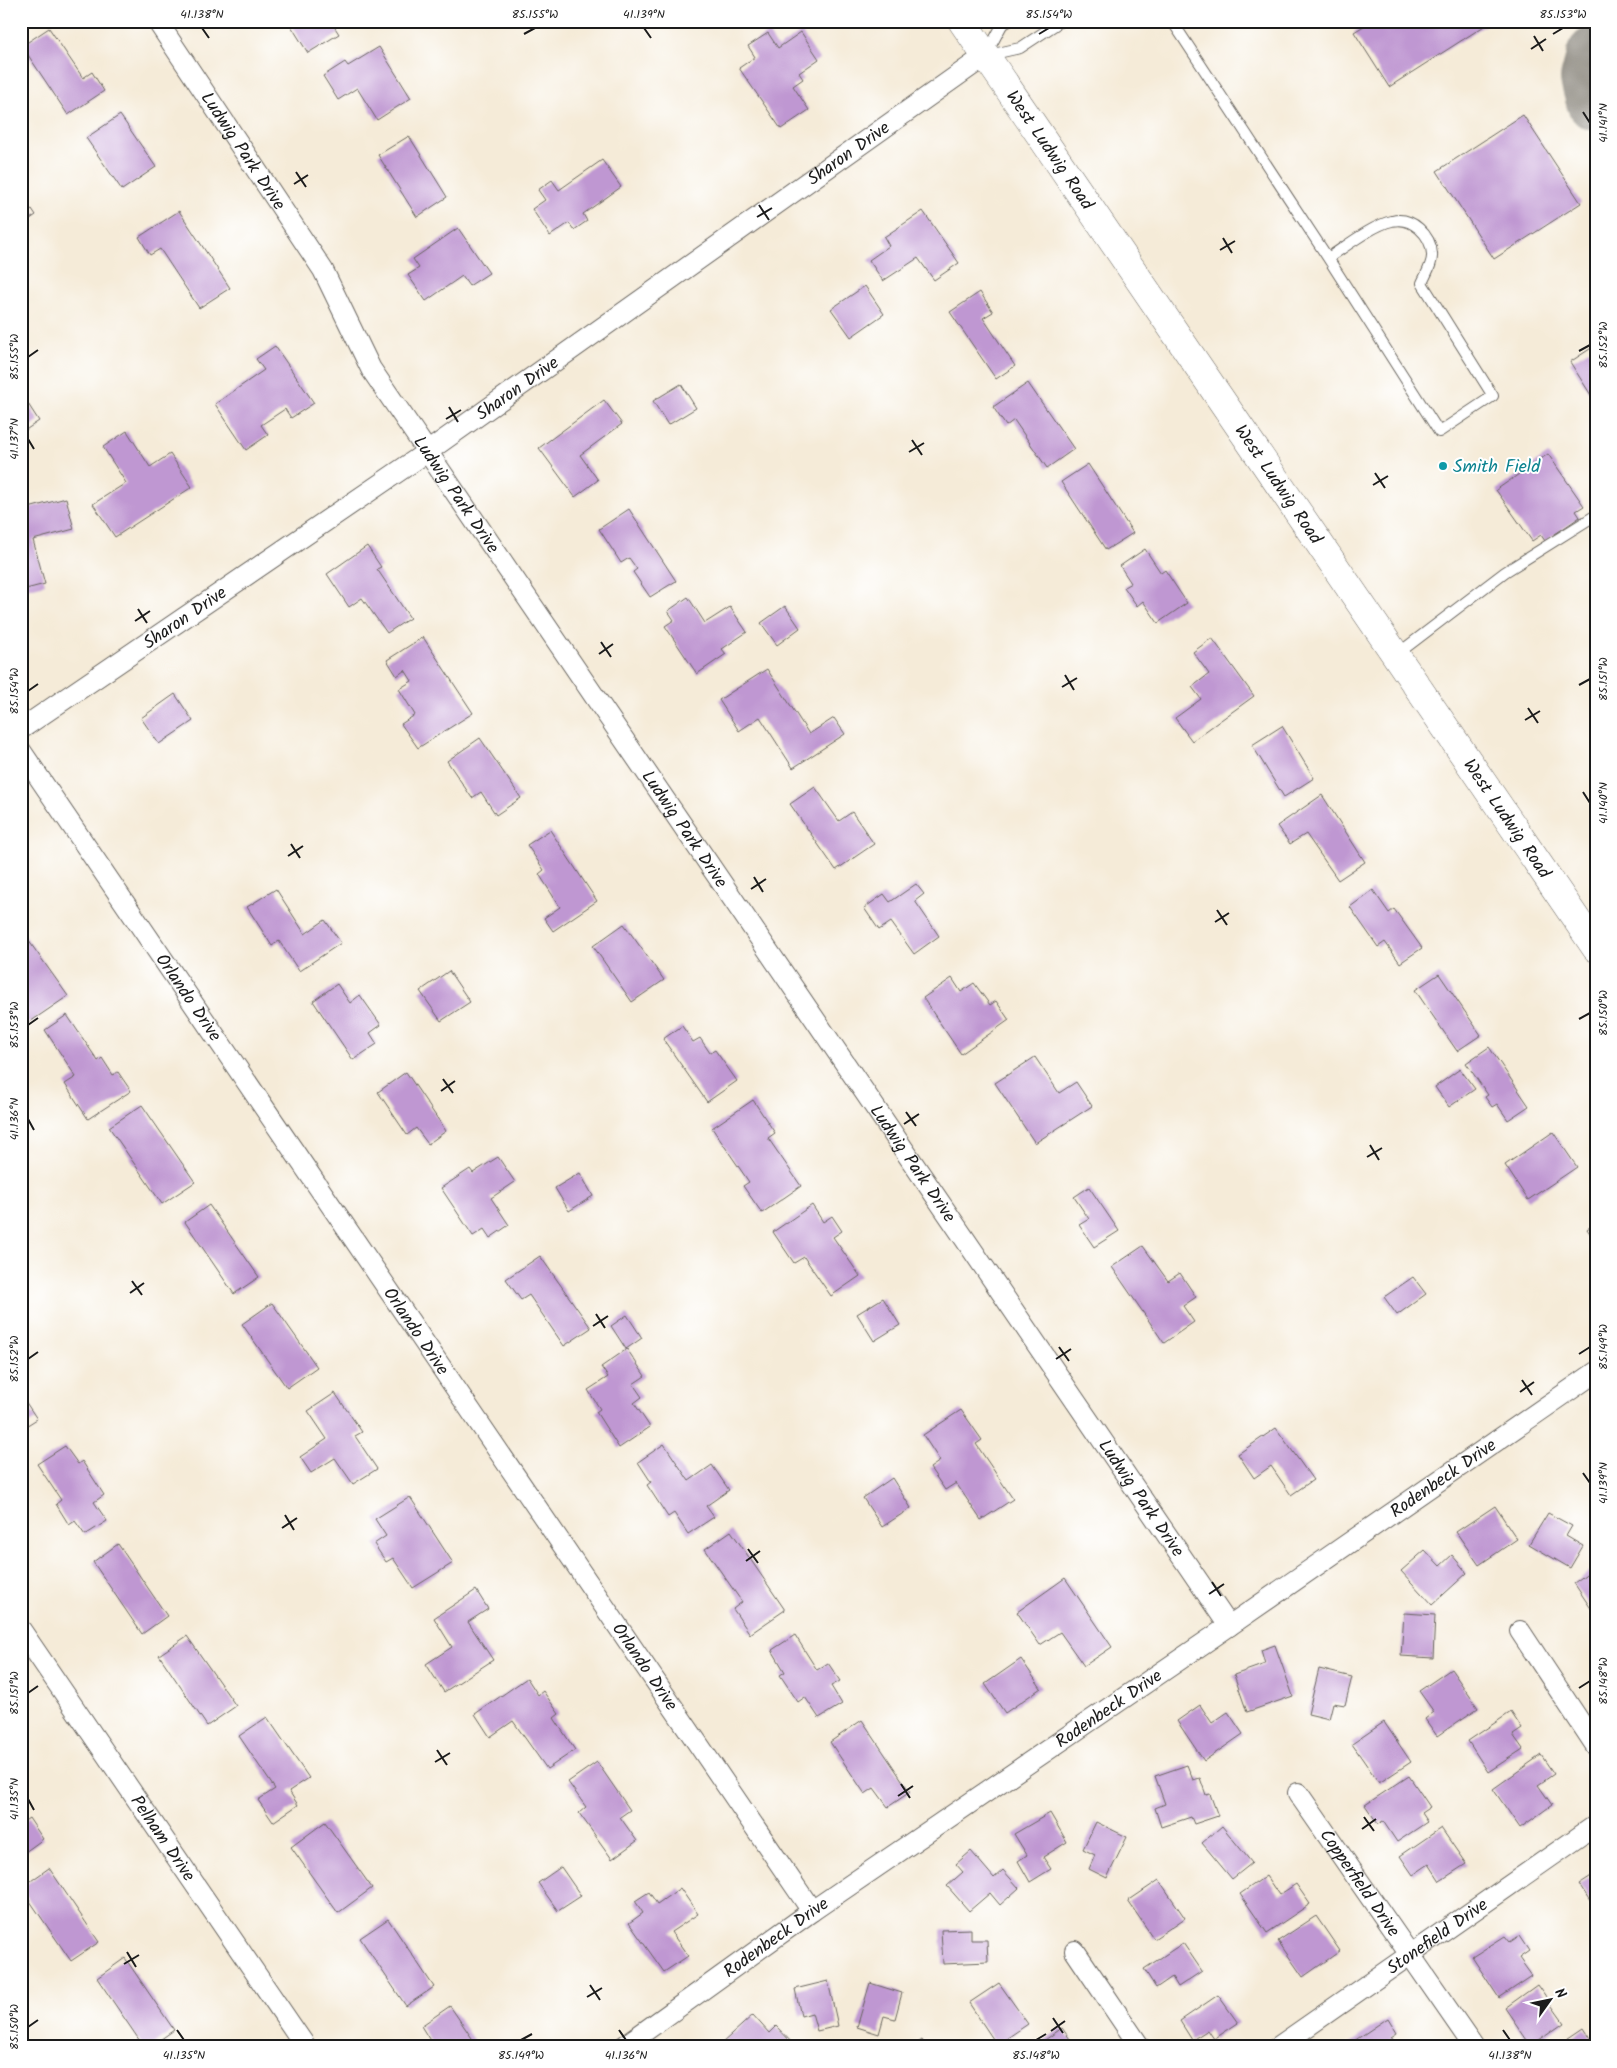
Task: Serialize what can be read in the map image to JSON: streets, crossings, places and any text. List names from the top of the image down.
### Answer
{
  "streets": {
    "main road": ["West Ludwig Road"],
    "street": [
      "Ludwig Park Drive",
      "Sharon Drive",
      "Orlando Drive",
      "Rodenbeck Drive",
      "Pelham Drive",
      "Copperfield Drive",
      "Stonefield Drive"
    ]
  },
  "crossings": [
    ["Ludwig Park Drive", "Sharon Drive"],
    ["Ludwig Park Drive", "Rodenbeck Drive"],
    ["West Ludwig Road", "Sharon Drive"],
    ["Orlando Drive", "Rodenbeck Drive"],
    ["Copperfield Drive", "Stonefield Drive"]
  ],
  "places": ["Smith Field"],
  "north": "top right",
  "coordinates": [
    "41.138°N",
    "85.155°W",
    "41.139°N",
    "85.154°W",
    "85.153°W",
    "41.141°N",
    "85.152°W",
    "41.137°N",
    "85.151°W",
    "41.140°N",
    "85.150°W",
    "41.136°N",
    "85.149°W",
    "85.148°W",
    "41.135°N"
  ]
}
